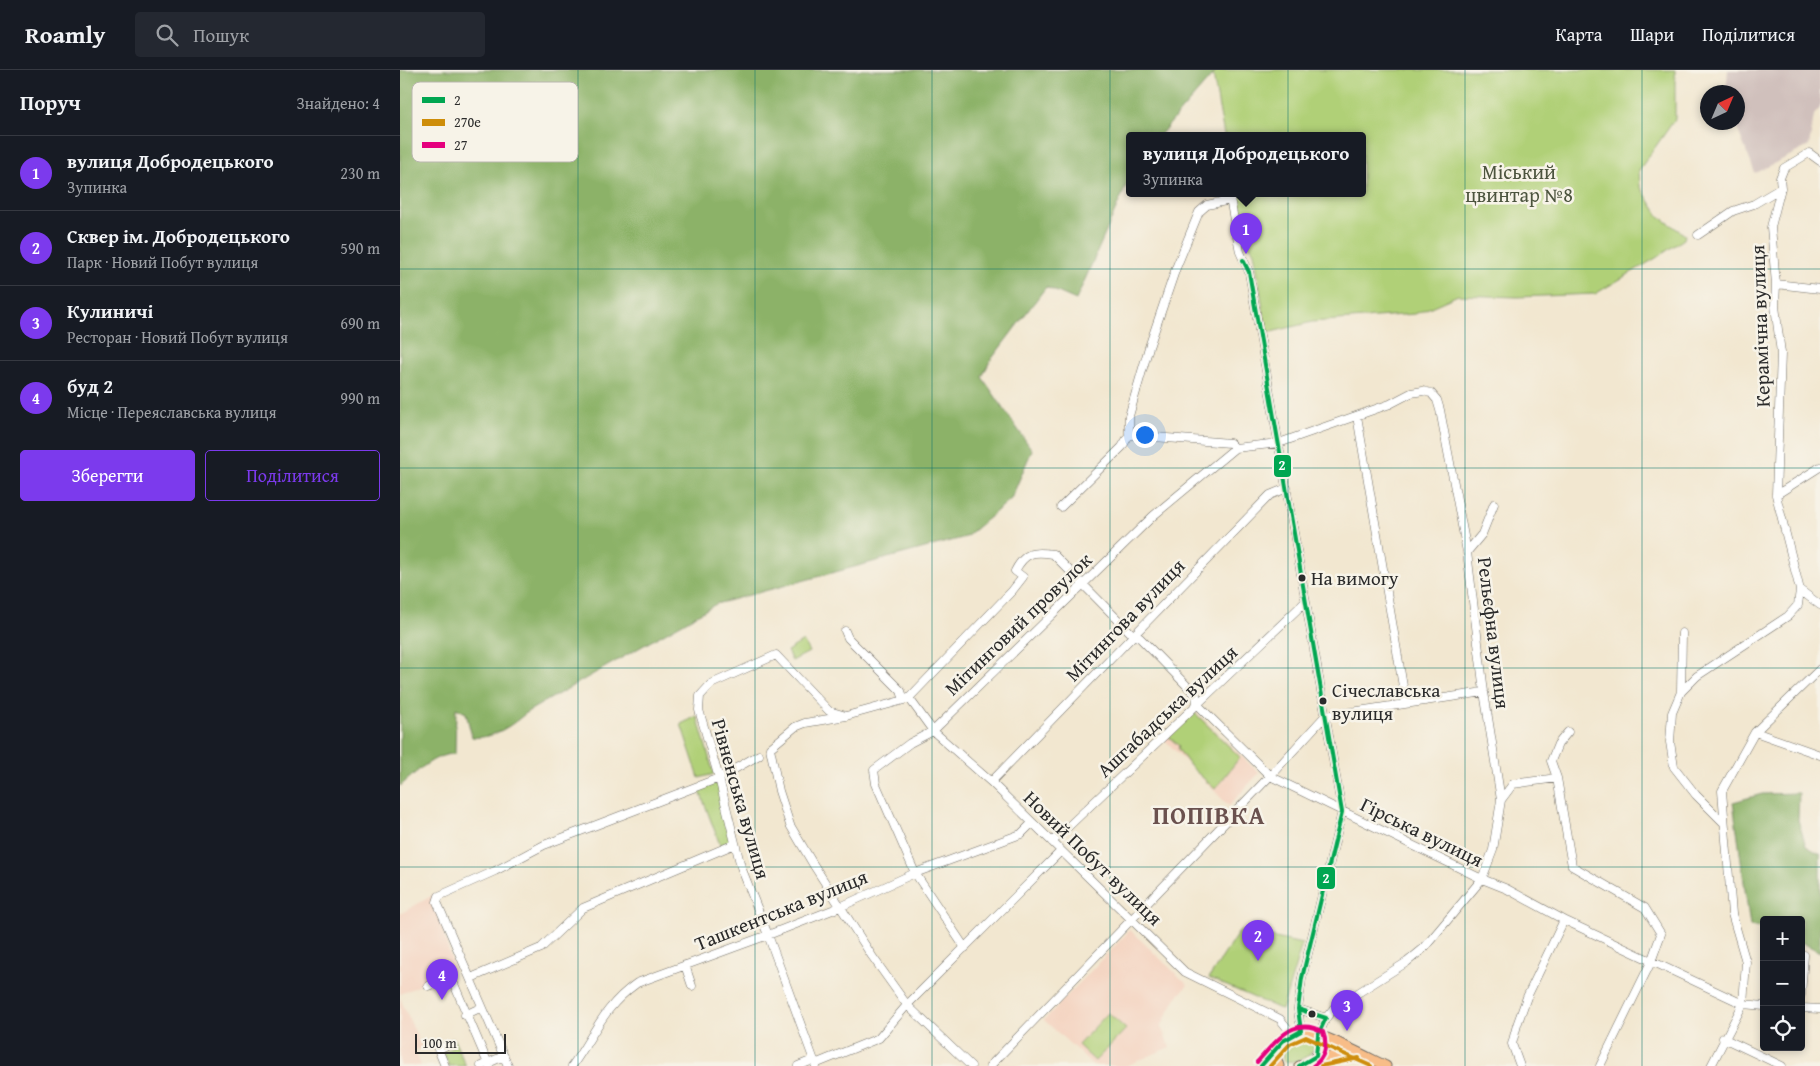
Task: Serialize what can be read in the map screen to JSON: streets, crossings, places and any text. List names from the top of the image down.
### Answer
{
  "streets": {
    "main road": ["Новий Побут вулиця"],
    "street": [
      "Керамічна вулиця",
      "Мітингова вулиця",
      "Мітинговий провулок",
      "Рельєфна вулиця",
      "Ашгабадська вулиця",
      "Рівненська вулиця",
      "Гірська вулиця",
      "Ташкентська вулиця"
    ]
  },
  "crossings": [
    ["Мітингова вулиця", "Гірська вулиця"],
    ["Мітингова вулиця", "Новий Побут вулиця"],
    ["Мітинговий провулок", "Гірська вулиця"],
    ["Мітинговий провулок", "Новий Побут вулиця"],
    ["Мітинговий провулок", "Ташкентська вулиця"],
    ["Рельєфна вулиця", "Гірська вулиця"],
    ["Ашгабадська вулиця", "Гірська вулиця"],
    ["Ашгабадська вулиця", "Новий Побут вулиця"],
    ["Рівненська вулиця", "Ташкентська вулиця"],
    ["Гірська вулиця", "Новий Побут вулиця"],
    ["Новий Побут вулиця", "Ташкентська вулиця"]
  ],
  "districts": ["ПОПІВКА"],
  "parks": ["Міський цвинтар №8"],
  "places": ["На вимогу", "Січеславська вулиця"],
  "lines": ["transit line 2", "transit line 27", "transit line 270е"],
  "legend": ["2", "270е", "27"],
  "scale_bar": "100 m",
  "north": "top right",
  "page": {
    "header": "Roamly",
    "search": "Пошук",
    "nav": ["Карта", "Шари", "Поділитися"],
    "heading": ["Поруч", "Знайдено: 4"],
    "popup": ["вулиця Добродецького", "Зупинка"],
    "list": [
      {
        "mark": "1",
        "name": "вулиця Добродецького",
        "note": "Зупинка",
        "value": "230 m"
      },
      {
        "mark": "2",
        "name": "Сквер ім. Добродецького",
        "note": "Парк · Новий Побут вулиця",
        "value": "590 m"
      },
      {
        "mark": "3",
        "name": "Кулиничі",
        "note": "Ресторан · Новий Побут вулиця",
        "value": "690 m"
      },
      {
        "mark": "4",
        "name": "буд 2",
        "note": "Місце · Переяславська вулиця",
        "value": "990 m"
      }
    ],
    "pins": [
      "1",
      "2",
      "4",
      "3"
    ],
    "buttons": ["Зберегти", "Поділитися"],
    "map_buttons": ["+", "−"],
    "scale": "100 m"
  }
}
